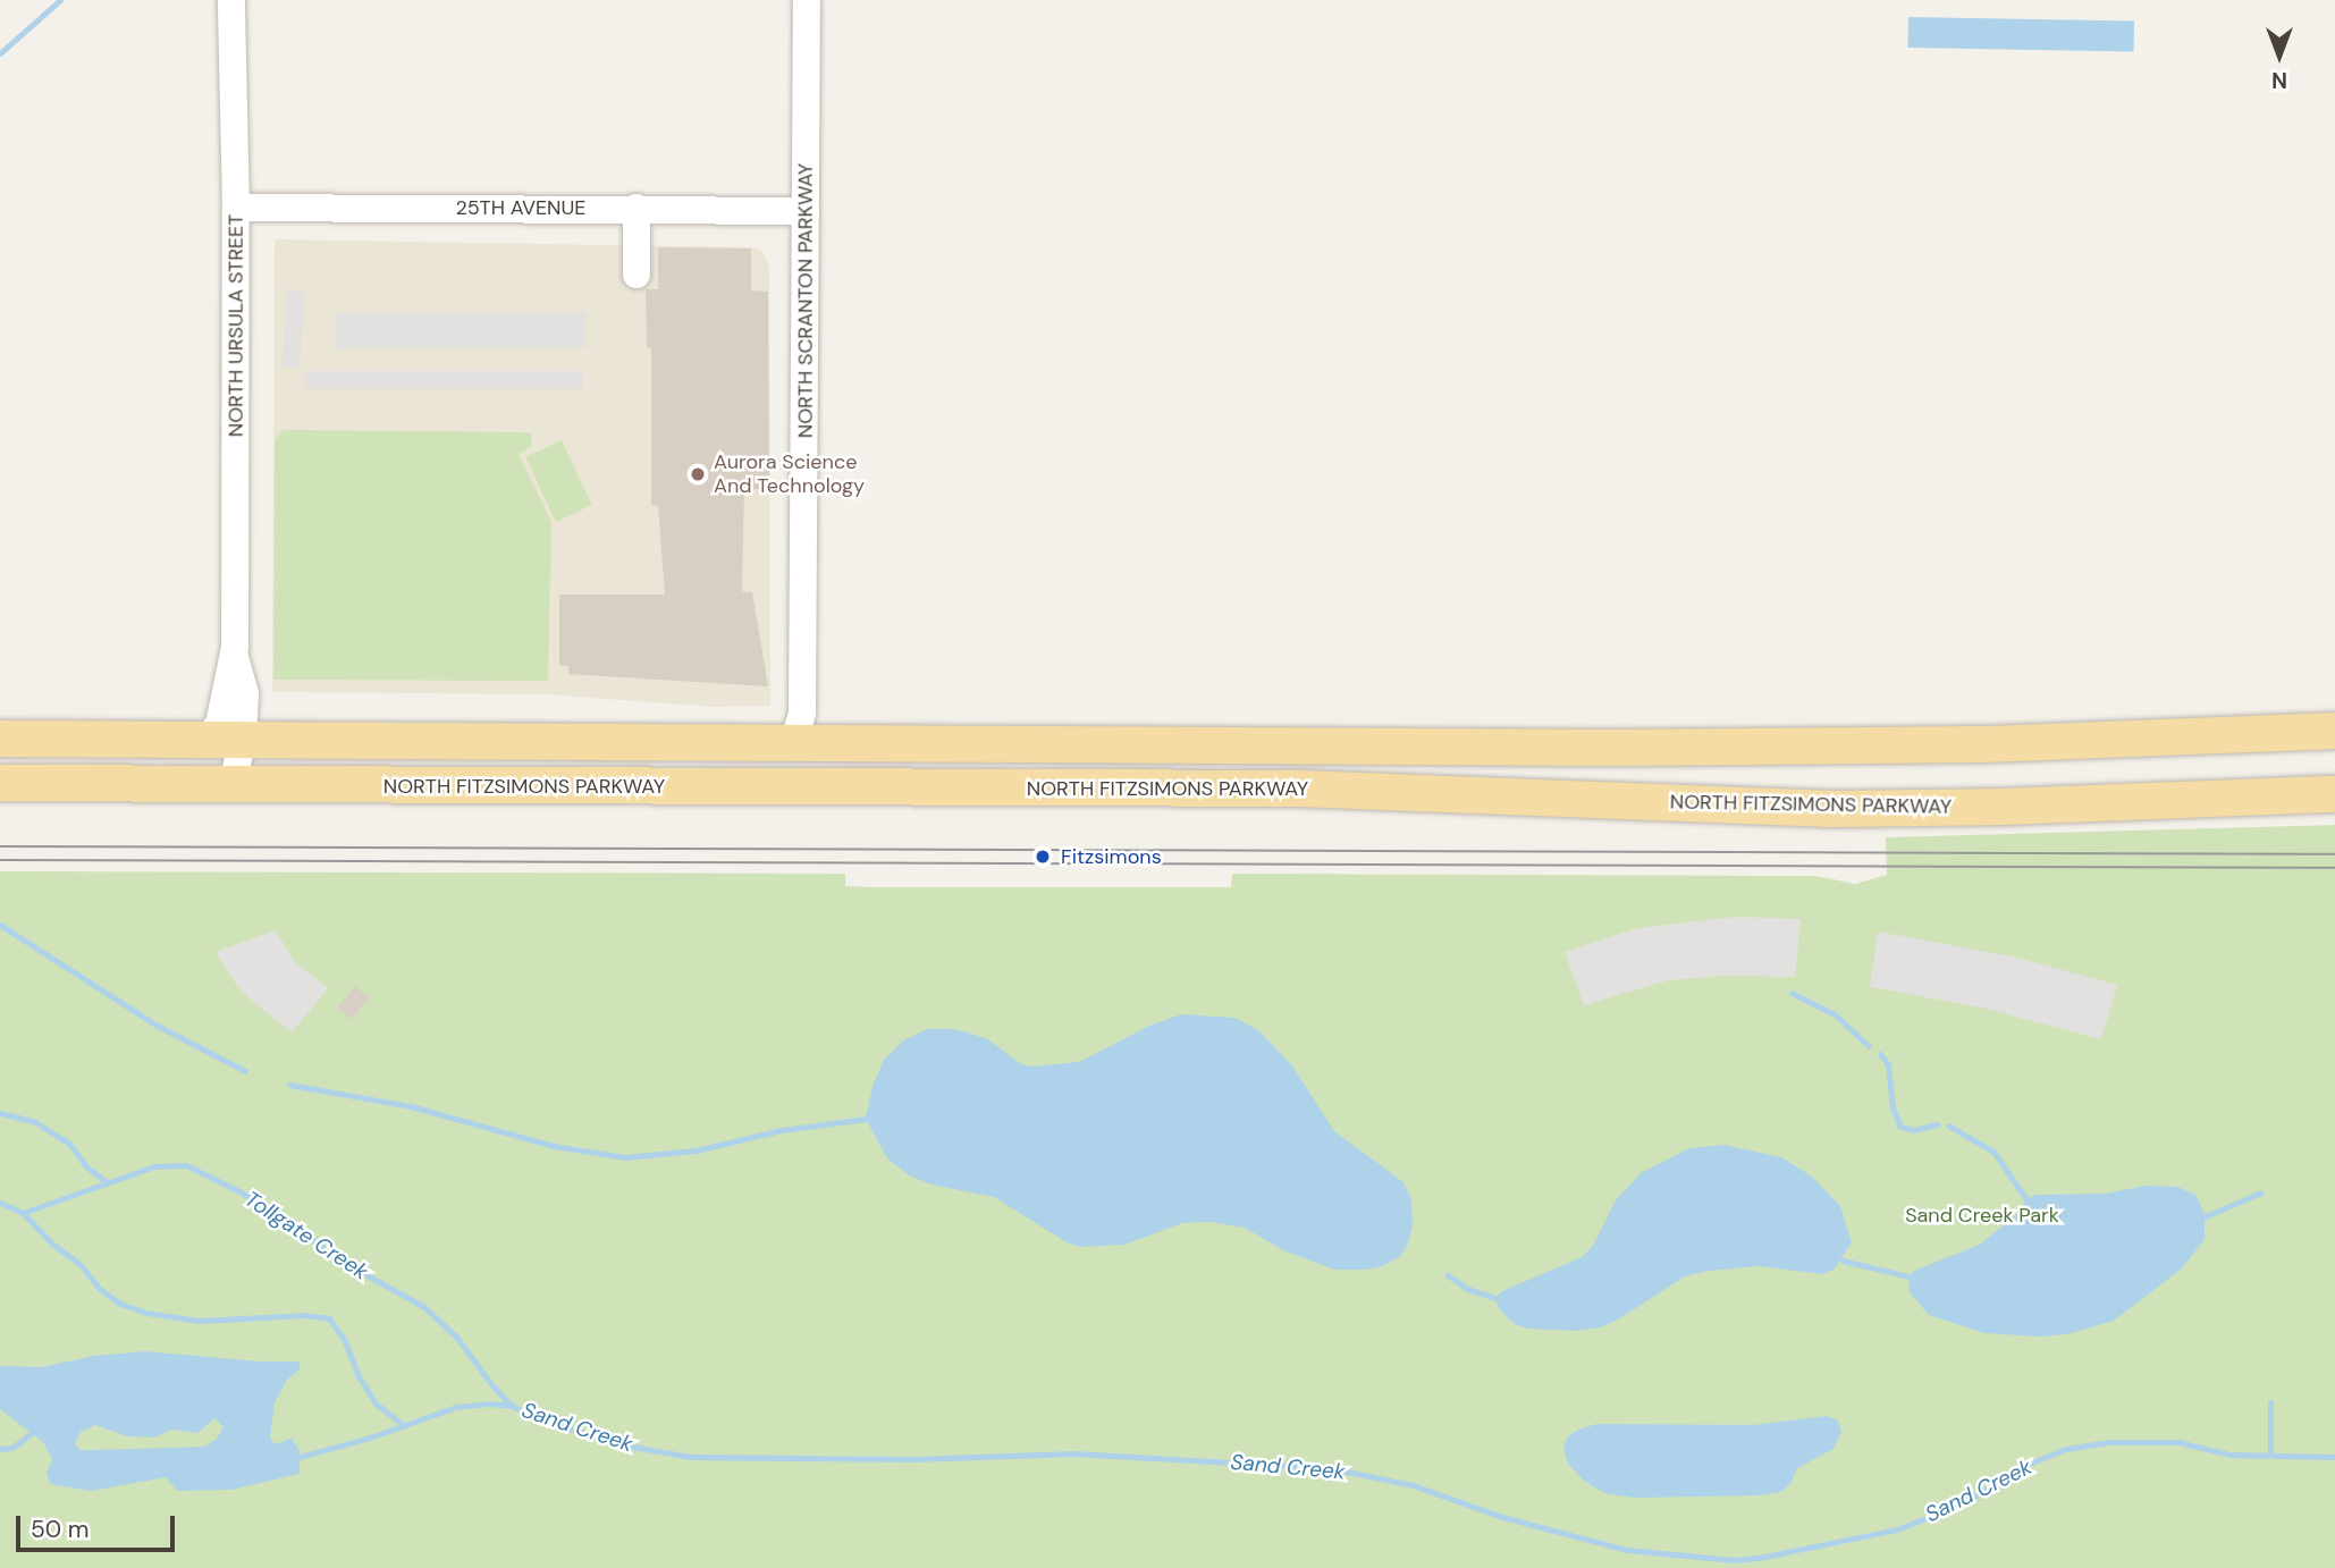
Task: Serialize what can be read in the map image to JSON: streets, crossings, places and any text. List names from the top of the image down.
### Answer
{
  "streets": {
    "main road": ["NORTH FITZSIMONS PARKWAY"],
    "street": ["25TH AVENUE", "NORTH SCRANTON PARKWAY", "NORTH URSULA STREET"]
  },
  "crossings": [
    ["25TH AVENUE", "NORTH SCRANTON PARKWAY"],
    ["25TH AVENUE", "NORTH URSULA STREET"],
    ["NORTH SCRANTON PARKWAY", "NORTH FITZSIMONS PARKWAY"],
    ["NORTH URSULA STREET", "NORTH FITZSIMONS PARKWAY"]
  ],
  "water": ["Tollgate Creek", "Sand Creek"],
  "parks": ["Sand Creek Park"],
  "places": ["Aurora Science And Technology", "Fitzsimons"],
  "scale_bar": "50 m",
  "north": "bottom"
}
